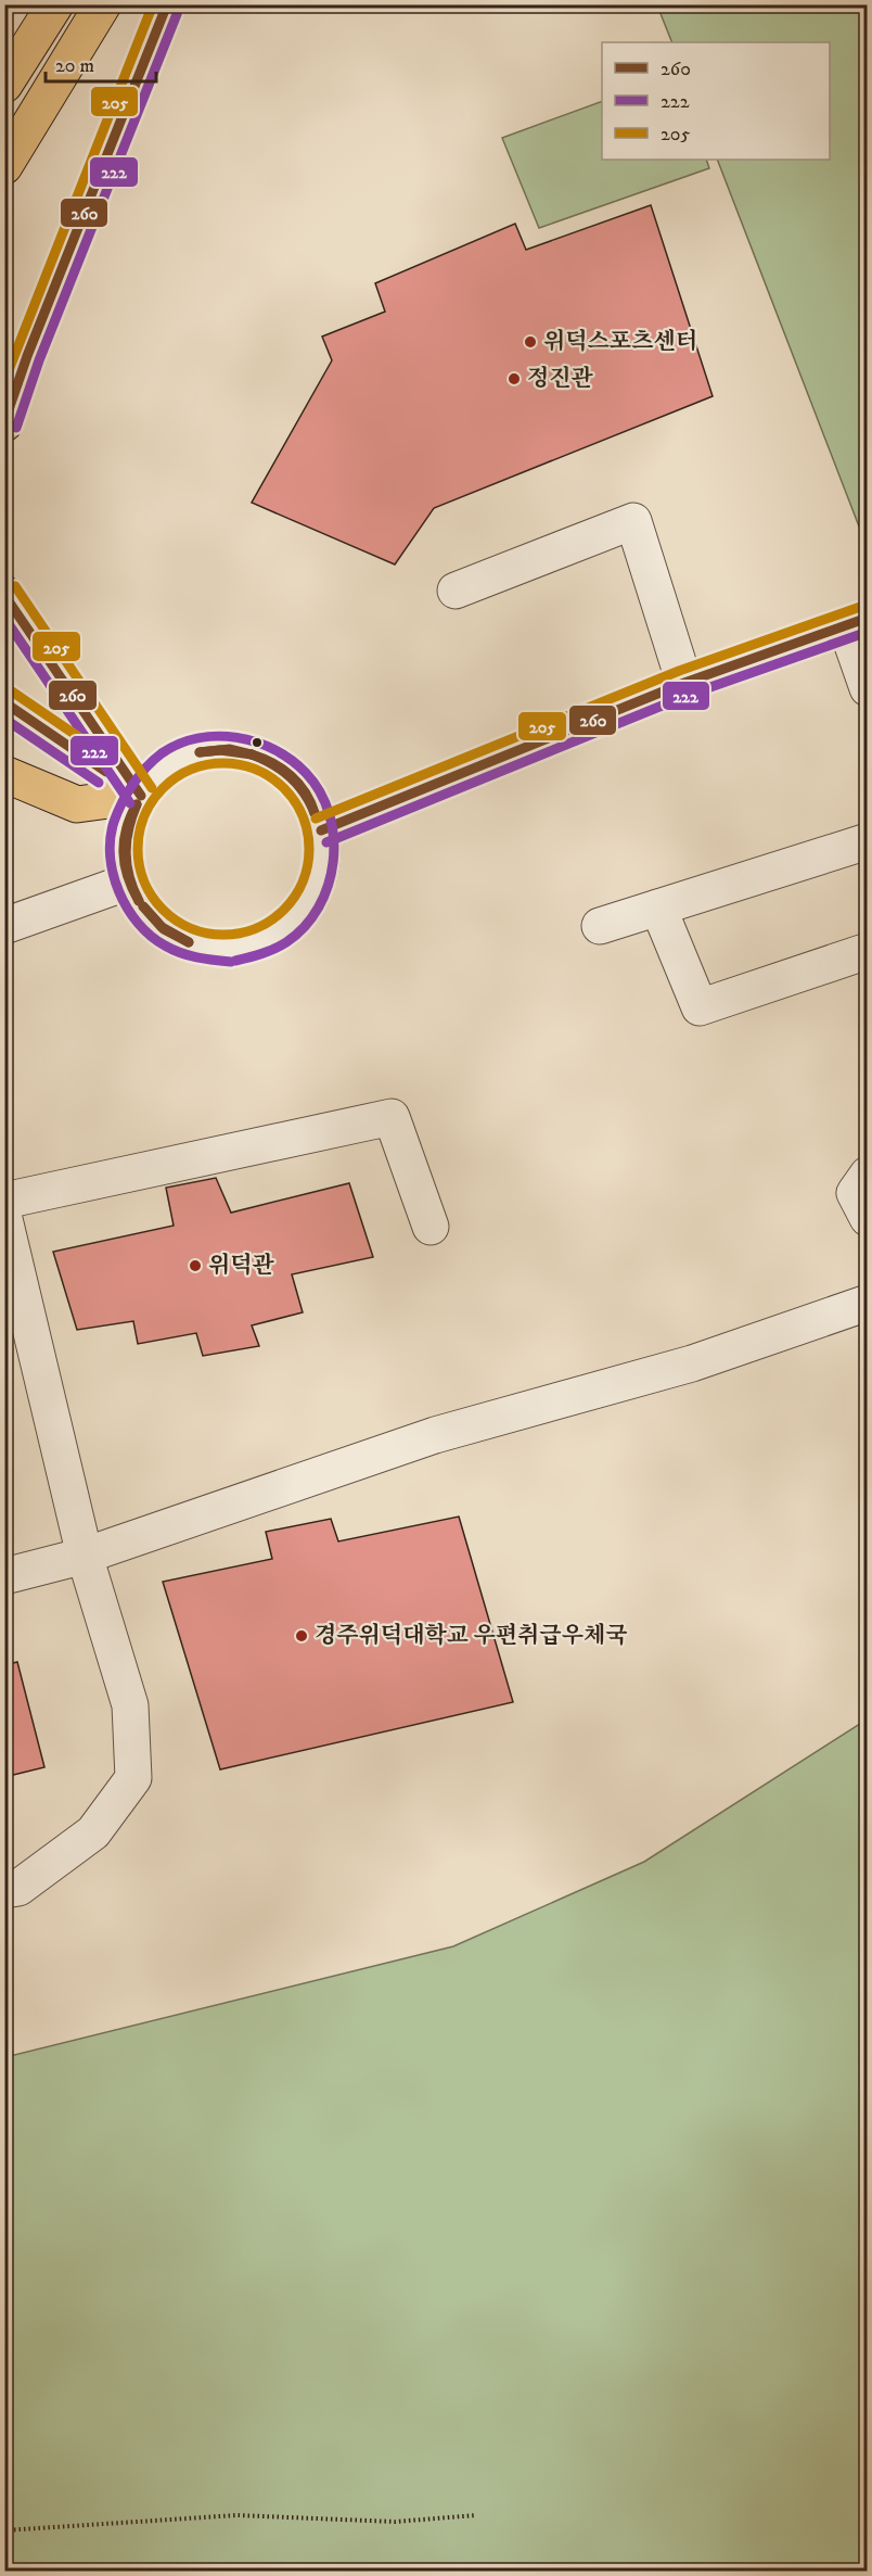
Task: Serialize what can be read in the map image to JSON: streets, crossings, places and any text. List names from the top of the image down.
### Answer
{
  "places": [
    "위덕스포츠센터",
    "정진관",
    "위덕관",
    "경주위덕대학교 우편취급우체국"
  ],
  "lines": ["transit line 260", "transit line 205", "transit line 222"],
  "legend": ["260", "222", "205"],
  "scale_bar": "20 m"
}
